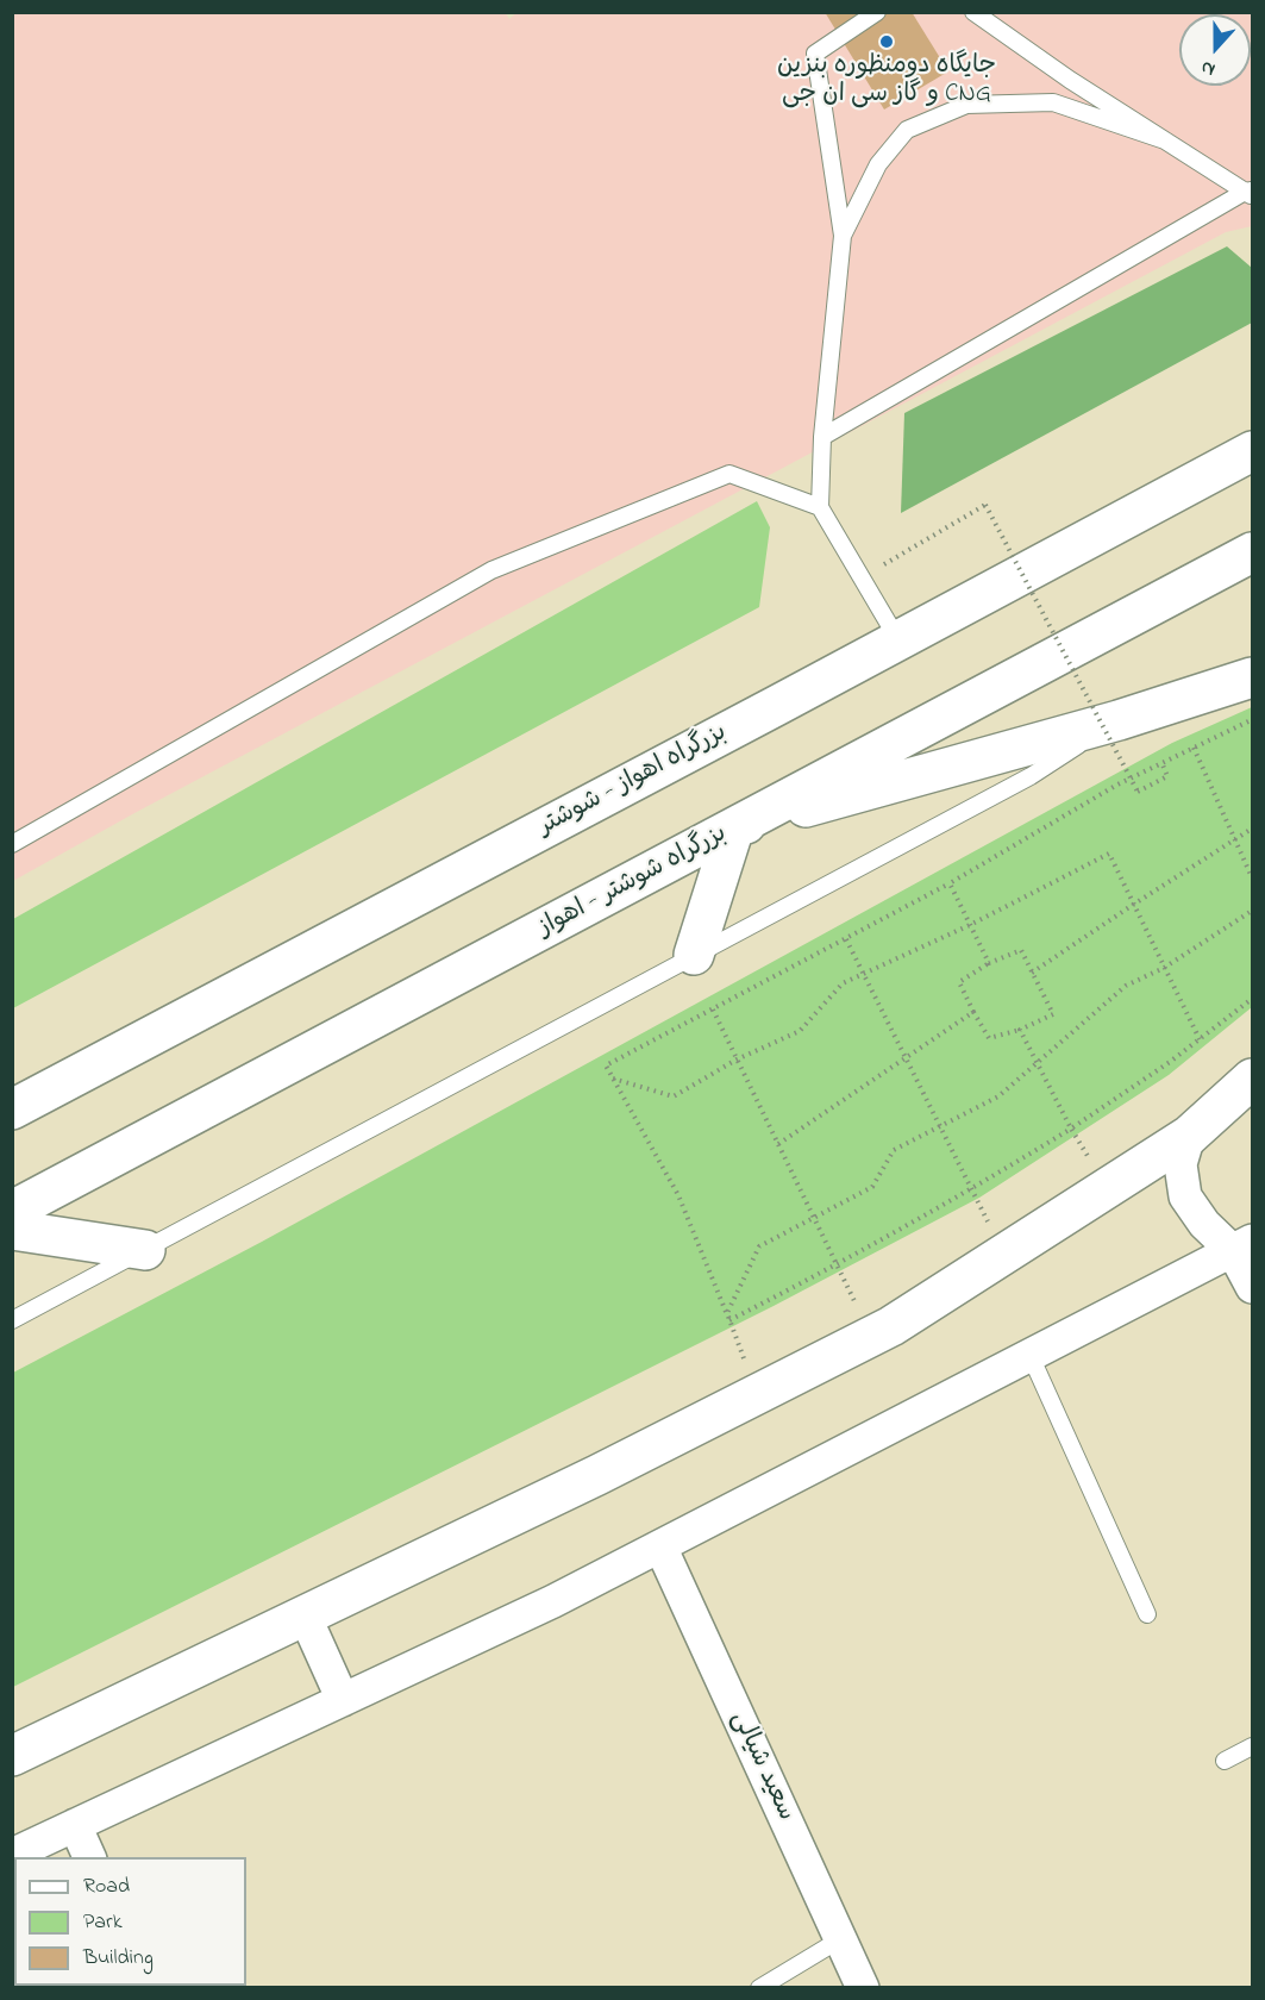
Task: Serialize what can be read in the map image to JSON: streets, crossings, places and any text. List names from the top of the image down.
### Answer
{
  "streets": {
    "main road": ["بزرگراه اهواز - شوشتر", "بزرگراه شوشتر - اهواز"],
    "street": ["سعید شیالی"]
  },
  "places": ["جایگاه دومنظوره بنزین و گاز سی ان جی CNG"],
  "legend": ["Road", "Park", "Building"],
  "north": "bottom"
}
